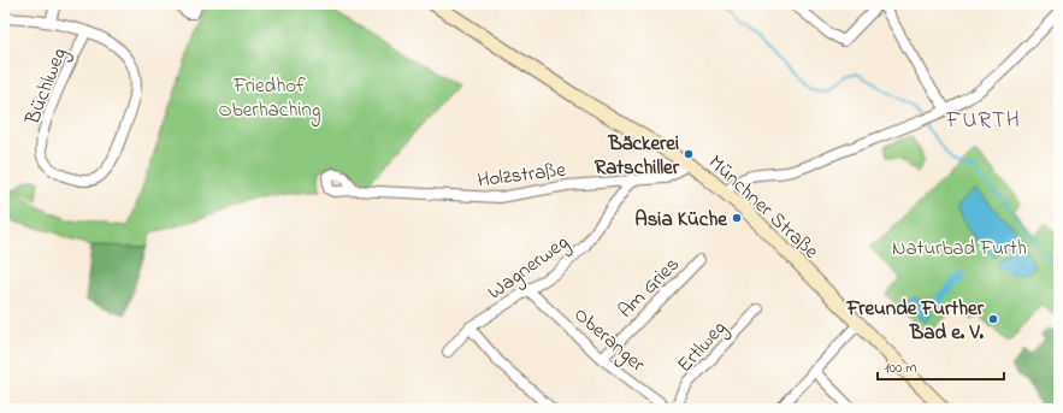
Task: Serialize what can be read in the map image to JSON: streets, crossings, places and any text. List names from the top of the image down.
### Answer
{
  "streets": {
    "main road": ["Münchner Straße"],
    "street": [
      "Büchlweg",
      "Holzstraße",
      "Wagnerweg",
      "Am Gries",
      "Oberanger",
      "Ertlweg"
    ]
  },
  "crossings": [
    ["Holzstraße", "Münchner Straße"],
    ["Holzstraße", "Wagnerweg"],
    ["Wagnerweg", "Oberanger"],
    ["Am Gries", "Oberanger"]
  ],
  "districts": ["FURTH"],
  "parks": ["Friedhof Oberhaching", "Naturbad Furth"],
  "places": ["Bäckerei Ratschiller", "Asia Küche", "Freunde Further Bad e. V."],
  "scale_bar": "100 m"
}
